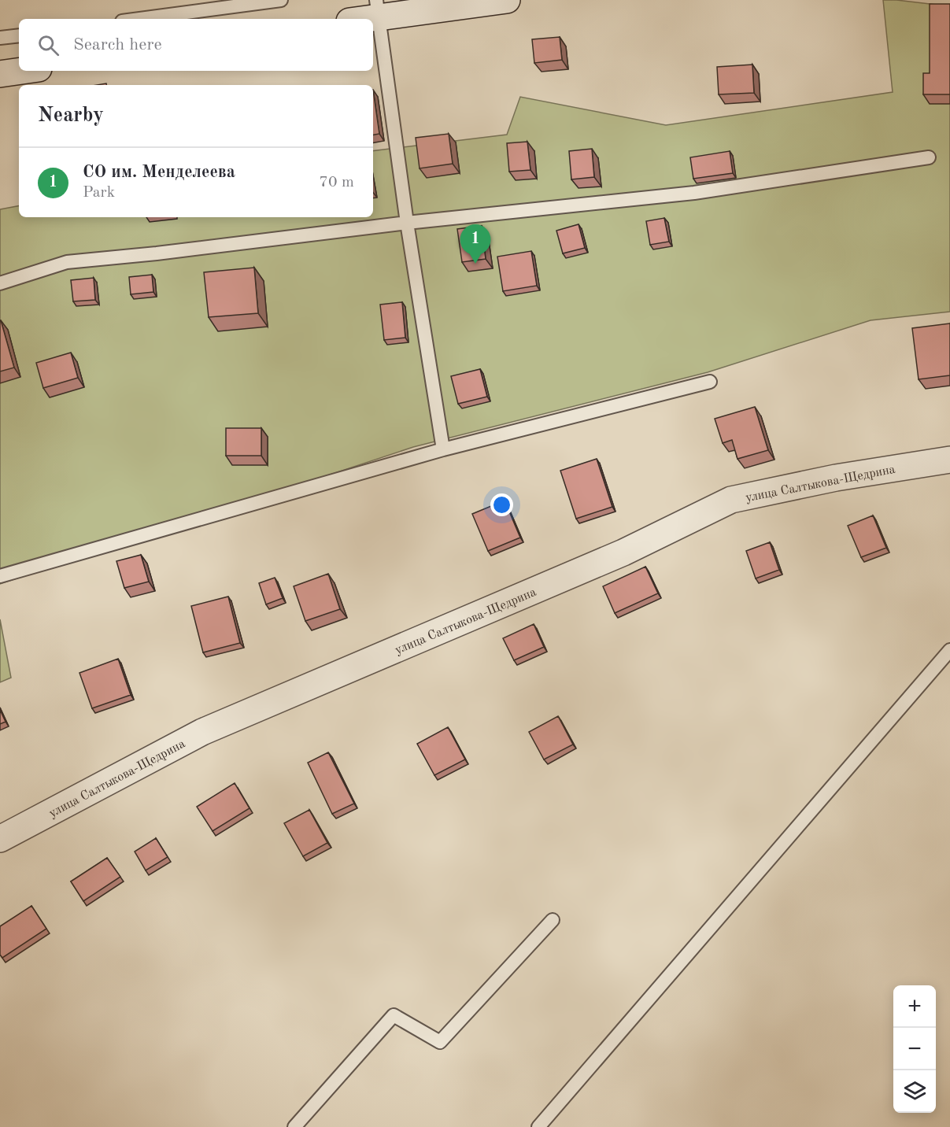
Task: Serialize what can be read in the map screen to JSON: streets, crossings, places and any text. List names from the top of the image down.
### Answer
{
  "streets": {
    "street": ["улица Салтыкова-Щедрина"]
  },
  "page": {
    "search": "Search here",
    "heading": "Nearby",
    "list": [
      {
        "mark": "1",
        "name": "СО им. Менделеева",
        "note": "Park",
        "value": "70 m"
      }
    ],
    "pins": "1",
    "map_buttons": ["+", "−"]
  }
}
